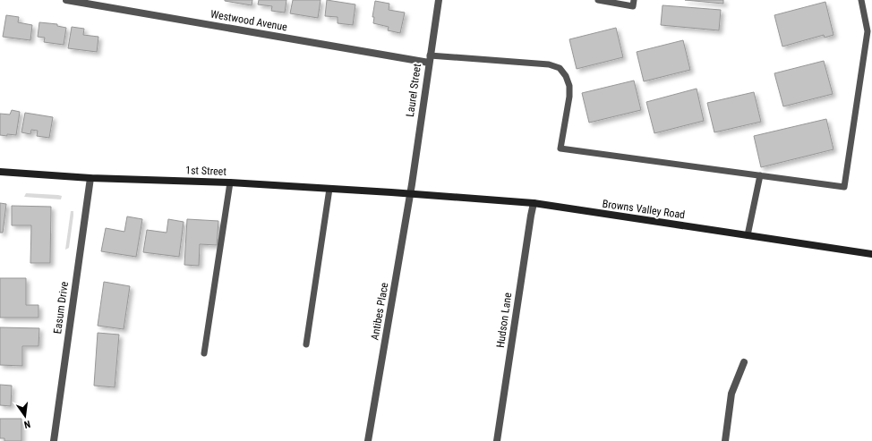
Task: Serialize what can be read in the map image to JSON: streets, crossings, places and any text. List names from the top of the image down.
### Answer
{
  "streets": {
    "main road": ["1st Street", "Browns Valley Road"],
    "street": [
      "Westwood Avenue",
      "Laurel Street",
      "Easum Drive",
      "Antibes Place",
      "Hudson Lane"
    ]
  },
  "crossings": [
    ["Westwood Avenue", "Laurel Street"],
    ["Laurel Street", "Antibes Place"],
    ["1st Street", "Browns Valley Road"],
    ["1st Street", "Easum Drive"],
    ["1st Street", "Antibes Place"],
    ["Browns Valley Road", "Antibes Place"],
    ["Browns Valley Road", "Hudson Lane"]
  ],
  "north": "bottom"
}
